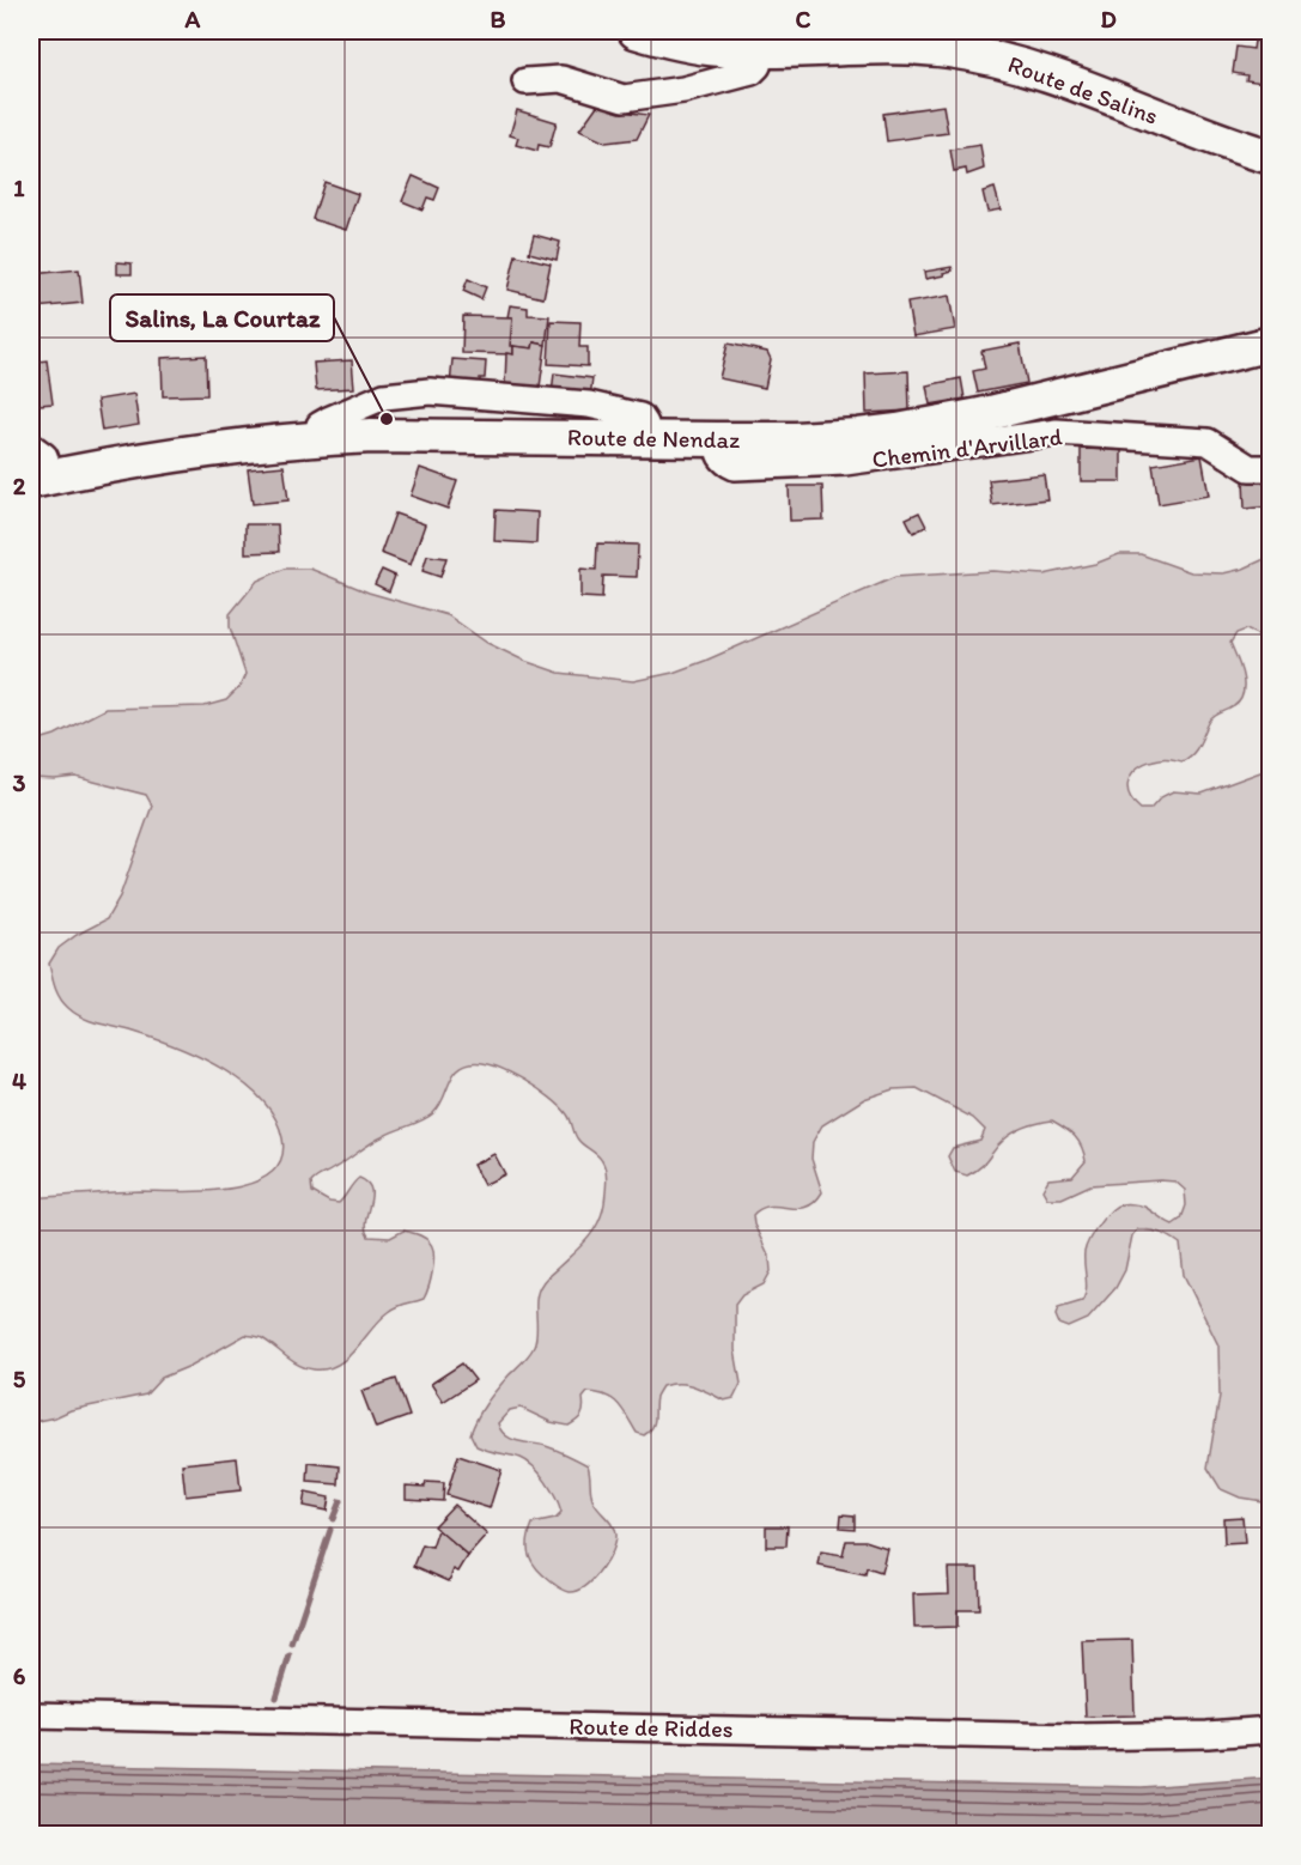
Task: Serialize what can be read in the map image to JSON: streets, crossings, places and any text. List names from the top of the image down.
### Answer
{
  "streets": {
    "main road": ["Route de Salins", "Route de Nendaz"],
    "street": ["Chemin d'Arvillard", "Route de Riddes"]
  },
  "crossings": [
    ["Route de Nendaz", "Chemin d'Arvillard"]
  ],
  "places": ["Salins, La Courtaz"],
  "grid": {
    "columns": [
      "A",
      "B",
      "C",
      "D"
    ],
    "rows": [
      "1",
      "2",
      "3",
      "4",
      "5",
      "6"
    ]
  }
}
